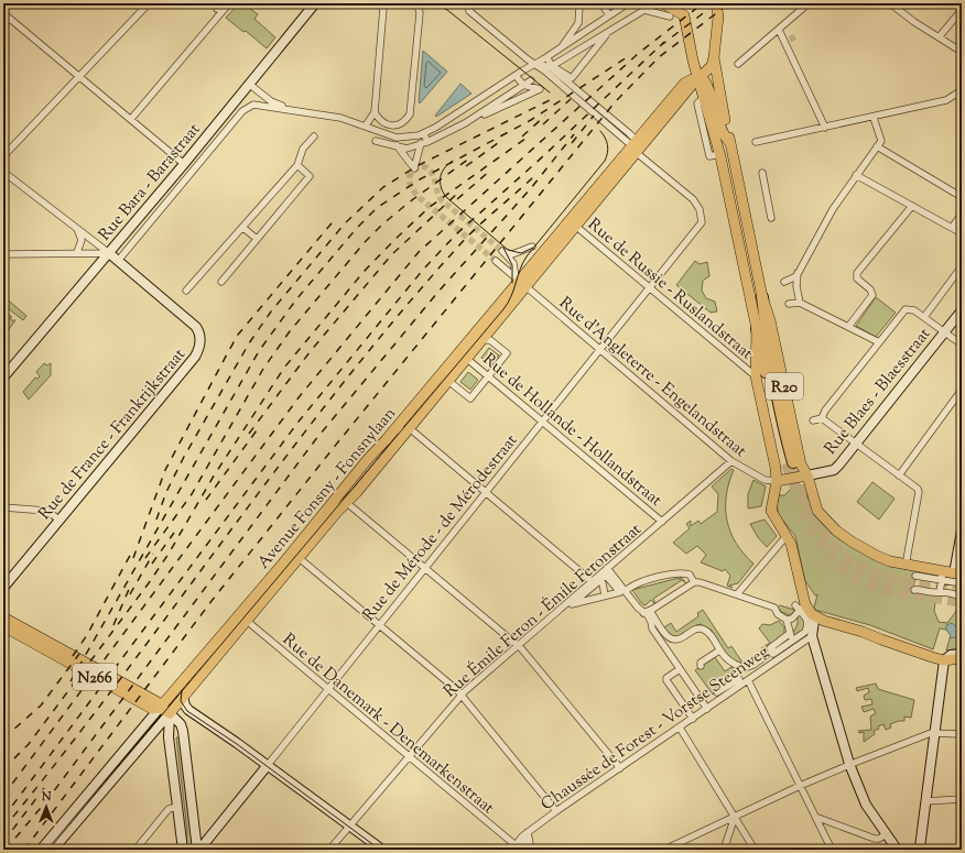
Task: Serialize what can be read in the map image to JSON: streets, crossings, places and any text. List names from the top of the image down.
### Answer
{
  "streets": {
    "highway": ["R20"],
    "main road": [
      "Rue Bara - Barastraat",
      "Rue Blaes - Blaesstraat",
      "Rue de France - Frankrijkstraat",
      "Avenue Fonsny - Fonsnylaan",
      "Rue de Mérode - de Mérodestraat",
      "N266"
    ],
    "street": [
      "Rue de Russie - Ruslandstraat",
      "Rue d'Angleterre - Engelandstraat",
      "Rue de Hollande - Hollandstraat",
      "Rue Émile Feron - Émile Feronstraat",
      "Rue de Danemark - Denemarkenstraat",
      "Chaussée de Forest - Vorstse Steenweg"
    ]
  },
  "crossings": [
    ["Rue Bara - Barastraat", "Rue de France - Frankrijkstraat"],
    ["Rue de Russie - Ruslandstraat", "Avenue Fonsny - Fonsnylaan"],
    ["Rue de Russie - Ruslandstraat", "Rue de Mérode - de Mérodestraat"],
    ["Rue d'Angleterre - Engelandstraat", "Avenue Fonsny - Fonsnylaan"],
    ["Rue d'Angleterre - Engelandstraat", "Rue de Mérode - de Mérodestraat"],
    ["Rue d'Angleterre - Engelandstraat", "Rue Émile Feron - Émile Feronstraat"],
    ["R20", "Rue Blaes - Blaesstraat"],
    ["Rue de Hollande - Hollandstraat", "Avenue Fonsny - Fonsnylaan"],
    ["Rue de Hollande - Hollandstraat", "Rue de Mérode - de Mérodestraat"],
    ["Rue de Hollande - Hollandstraat", "Rue Émile Feron - Émile Feronstraat"],
    ["Avenue Fonsny - Fonsnylaan", "Rue de Mérode - de Mérodestraat"],
    ["Avenue Fonsny - Fonsnylaan", "N266"],
    ["Avenue Fonsny - Fonsnylaan", "Rue de Danemark - Denemarkenstraat"],
    ["Rue de Mérode - de Mérodestraat", "Rue de Danemark - Denemarkenstraat"],
    ["Rue Émile Feron - Émile Feronstraat", "Rue de Danemark - Denemarkenstraat"],
    ["Rue de Danemark - Denemarkenstraat", "Chaussée de Forest - Vorstse Steenweg"]
  ],
  "north": "top"
}
